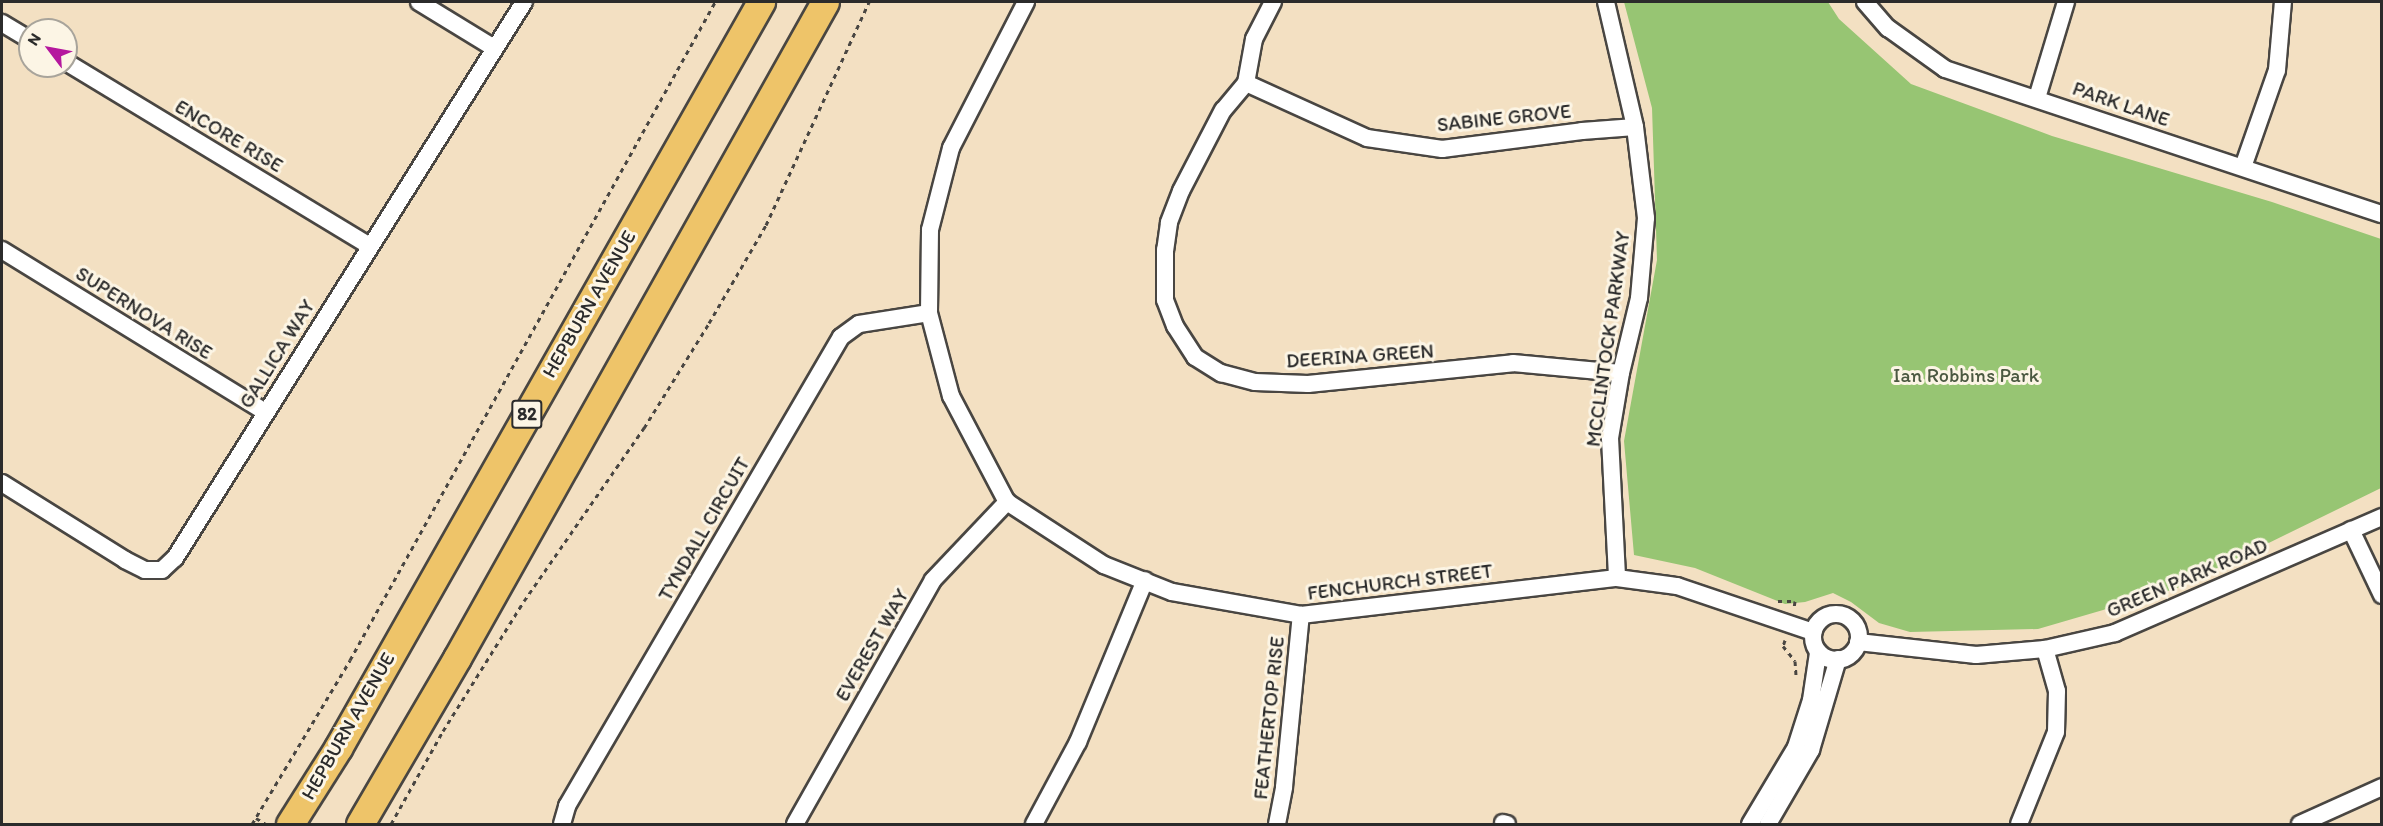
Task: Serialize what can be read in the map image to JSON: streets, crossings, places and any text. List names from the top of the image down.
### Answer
{
  "streets": {
    "main road": ["HEPBURN AVENUE", "82"],
    "street": [
      "PARK LANE",
      "SABINE GROVE",
      "ENCORE RISE",
      "SUPERNOVA RISE",
      "MCCLINTOCK PARKWAY",
      "GALLICA WAY",
      "DEERINA GREEN",
      "TYNDALL CIRCUIT",
      "GREEN PARK ROAD",
      "FENCHURCH STREET",
      "EVEREST WAY",
      "FEATHERTOP RISE"
    ]
  },
  "crossings": [
    ["SABINE GROVE", "MCCLINTOCK PARKWAY"],
    ["SABINE GROVE", "DEERINA GREEN"],
    ["ENCORE RISE", "GALLICA WAY"],
    ["SUPERNOVA RISE", "GALLICA WAY"],
    ["MCCLINTOCK PARKWAY", "DEERINA GREEN"],
    ["MCCLINTOCK PARKWAY", "FENCHURCH STREET"],
    ["TYNDALL CIRCUIT", "FENCHURCH STREET"],
    ["GREEN PARK ROAD", "FENCHURCH STREET"],
    ["FENCHURCH STREET", "EVEREST WAY"],
    ["FENCHURCH STREET", "FEATHERTOP RISE"]
  ],
  "parks": ["Ian Robbins Park"],
  "north": "top left"
}
